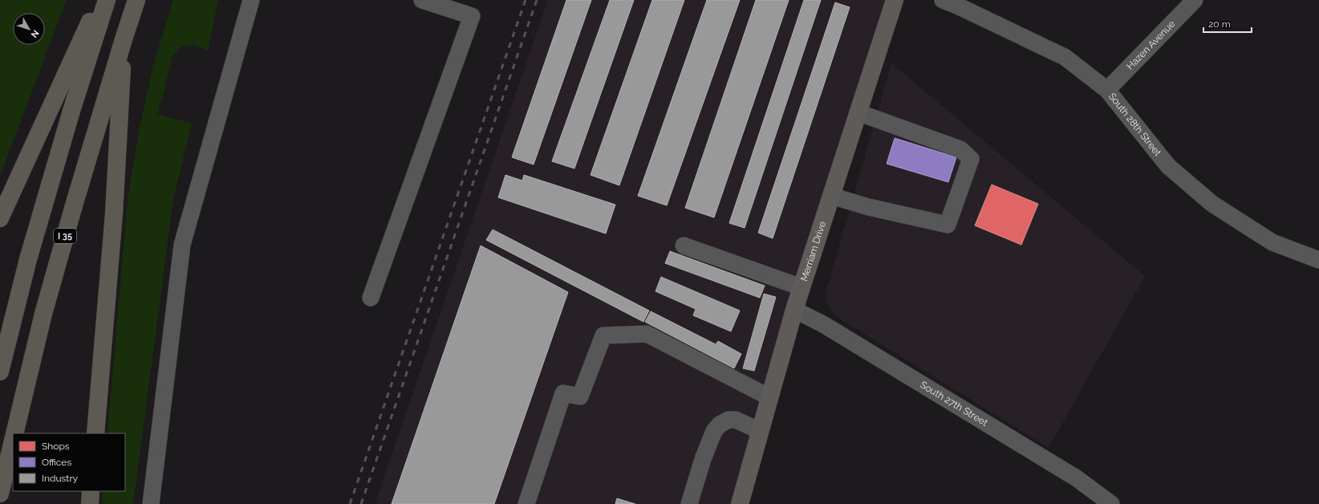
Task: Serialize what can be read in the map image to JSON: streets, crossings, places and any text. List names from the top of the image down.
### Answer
{
  "streets": {
    "highway": ["I 35"],
    "main road": ["Merriam Drive"],
    "street": ["Hazen Avenue", "South 28th Street", "South 27th Street"]
  },
  "crossings": [
    ["Hazen Avenue", "South 28th Street"],
    ["Merriam Drive", "South 27th Street"]
  ],
  "legend": ["Shops", "Offices", "Industry"],
  "scale_bar": "20 m",
  "north": "bottom right"
}
